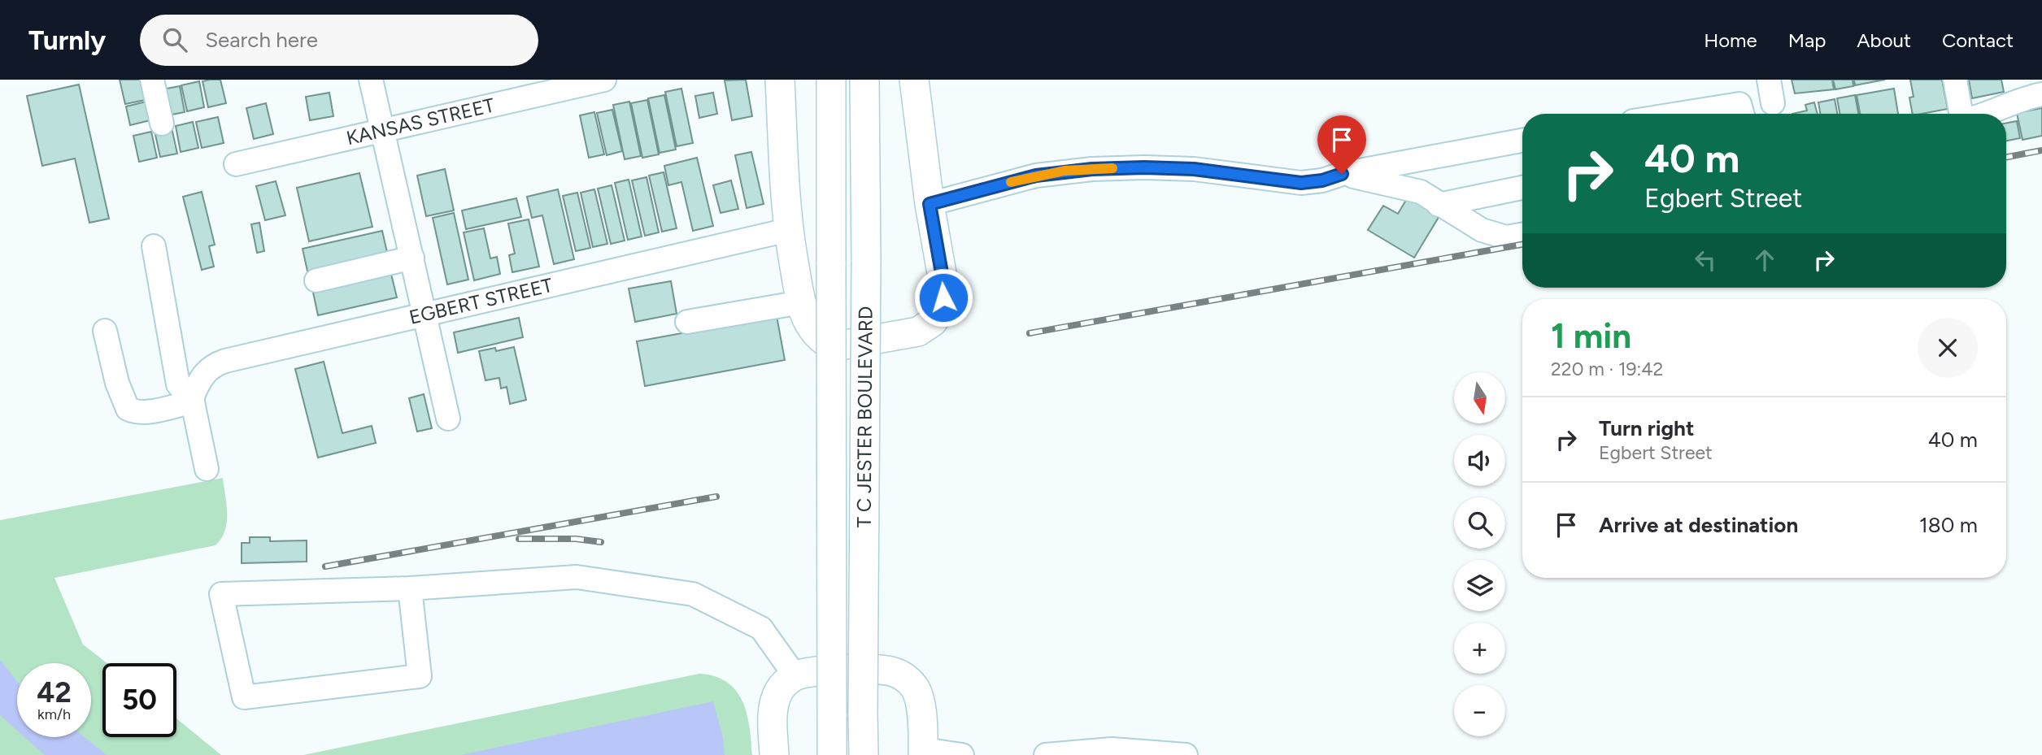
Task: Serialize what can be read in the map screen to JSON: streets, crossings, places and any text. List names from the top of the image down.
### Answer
{
  "streets": {
    "main road": ["T C JESTER BOULEVARD"],
    "street": ["KANSAS STREET", "EGBERT STREET"]
  },
  "north": "bottom",
  "page": {
    "header": "Turnly",
    "search": "Search here",
    "nav": [
      "Home",
      "Map",
      "About",
      "Contact"
    ],
    "turn": ["40 m", "Egbert Street"],
    "heading": ["1 min", "220 m · 19:42"],
    "map_buttons": ["+", "−"],
    "list": [
      {
        "name": "Turn right",
        "note": "Egbert Street",
        "value": "40 m"
      },
      {
        "name": "Arrive at destination",
        "value": "180 m"
      }
    ],
    "speed": "42 km/h",
    "limit": "50"
  }
}
